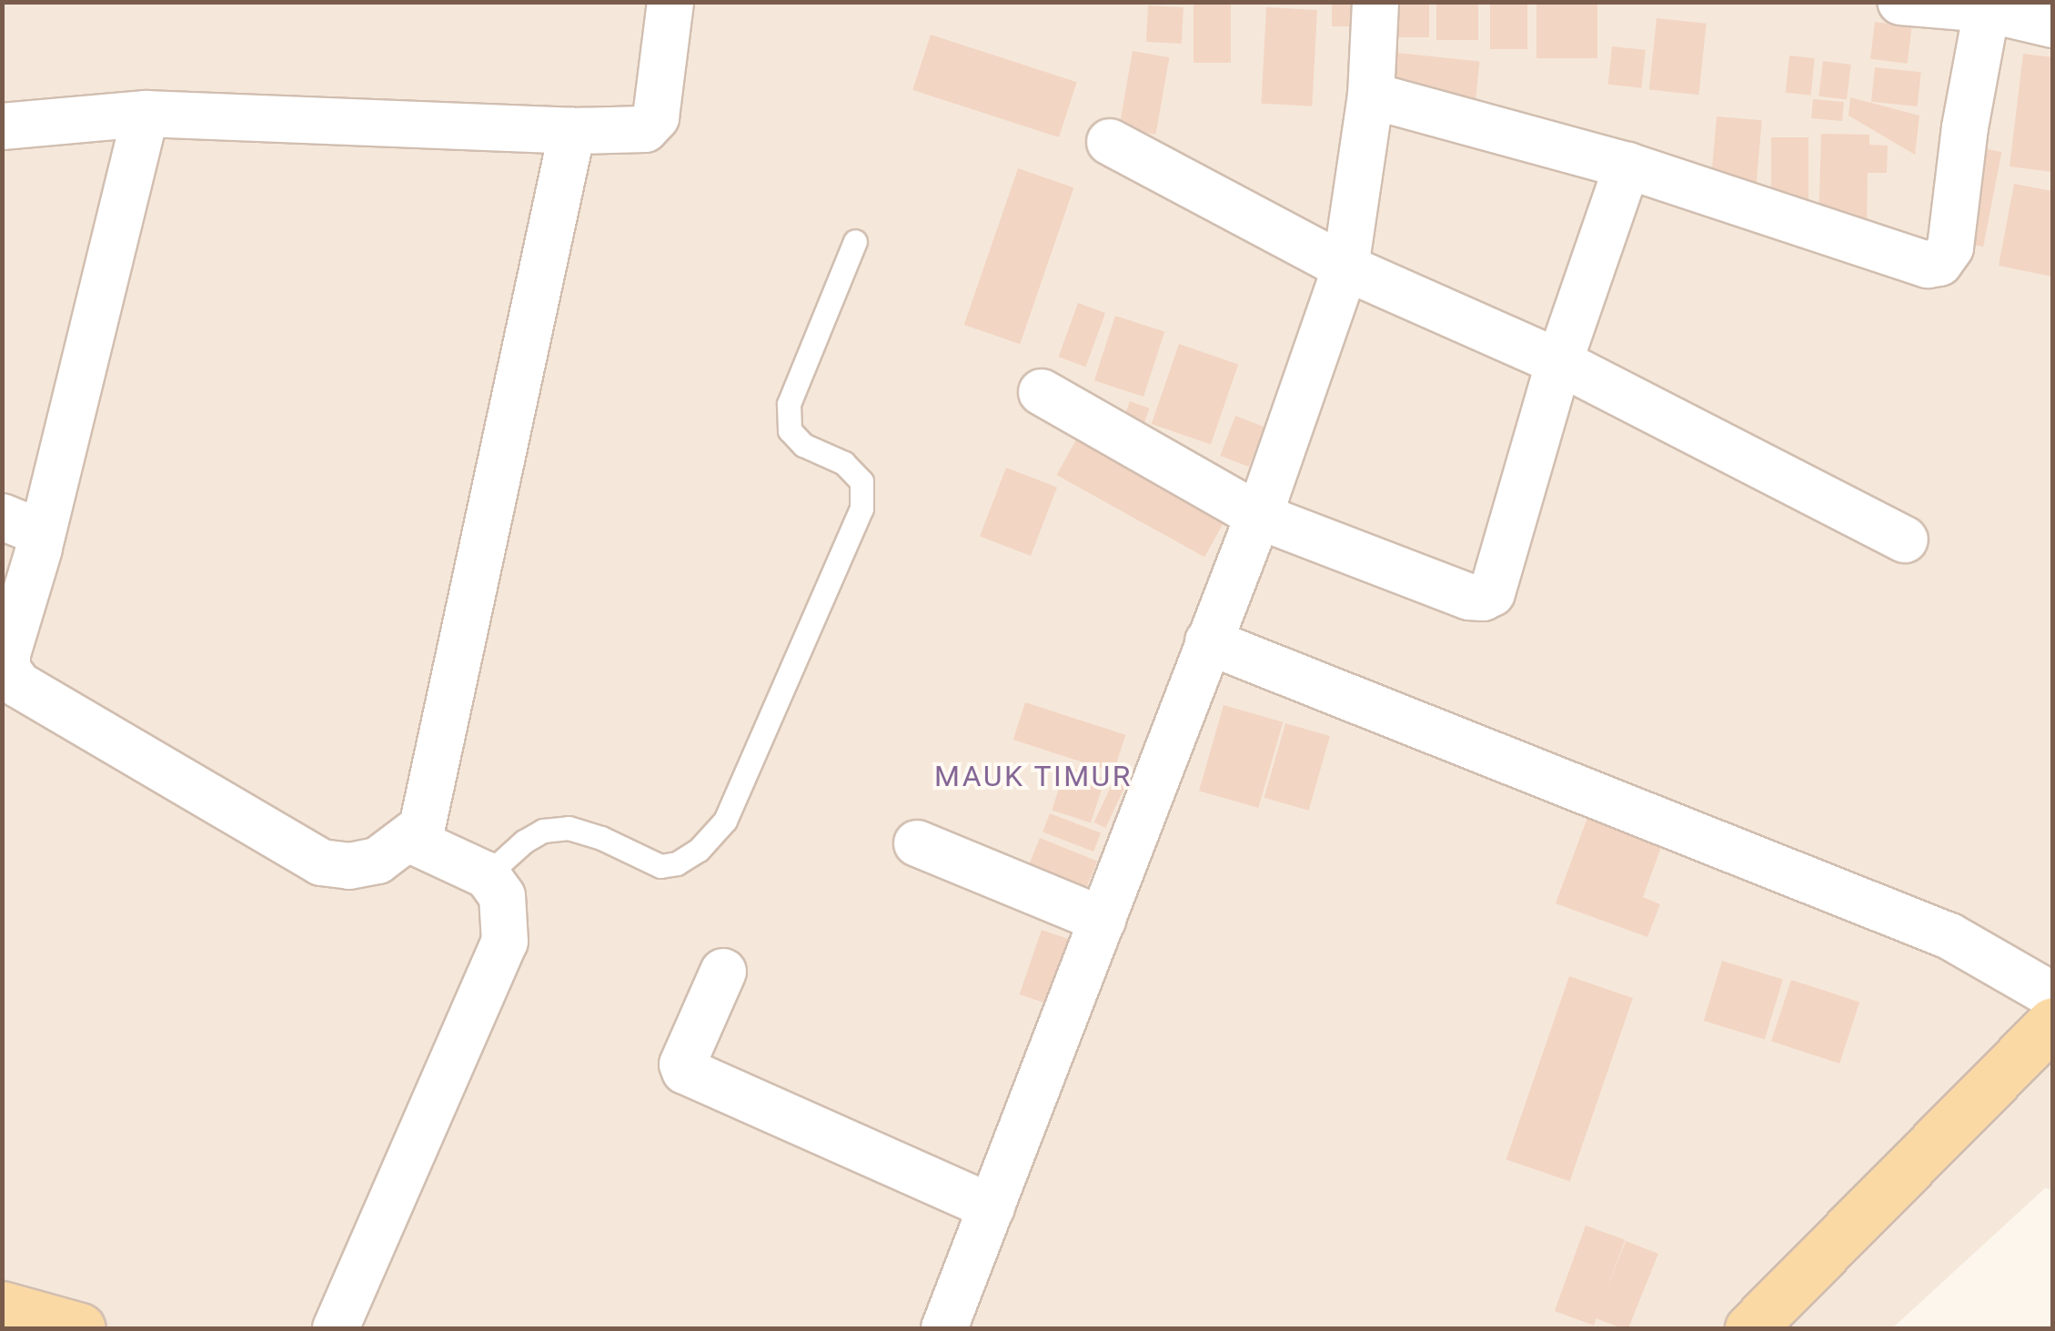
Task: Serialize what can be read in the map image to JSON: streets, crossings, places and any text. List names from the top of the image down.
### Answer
{
  "districts": ["MAUK TIMUR"]
}
